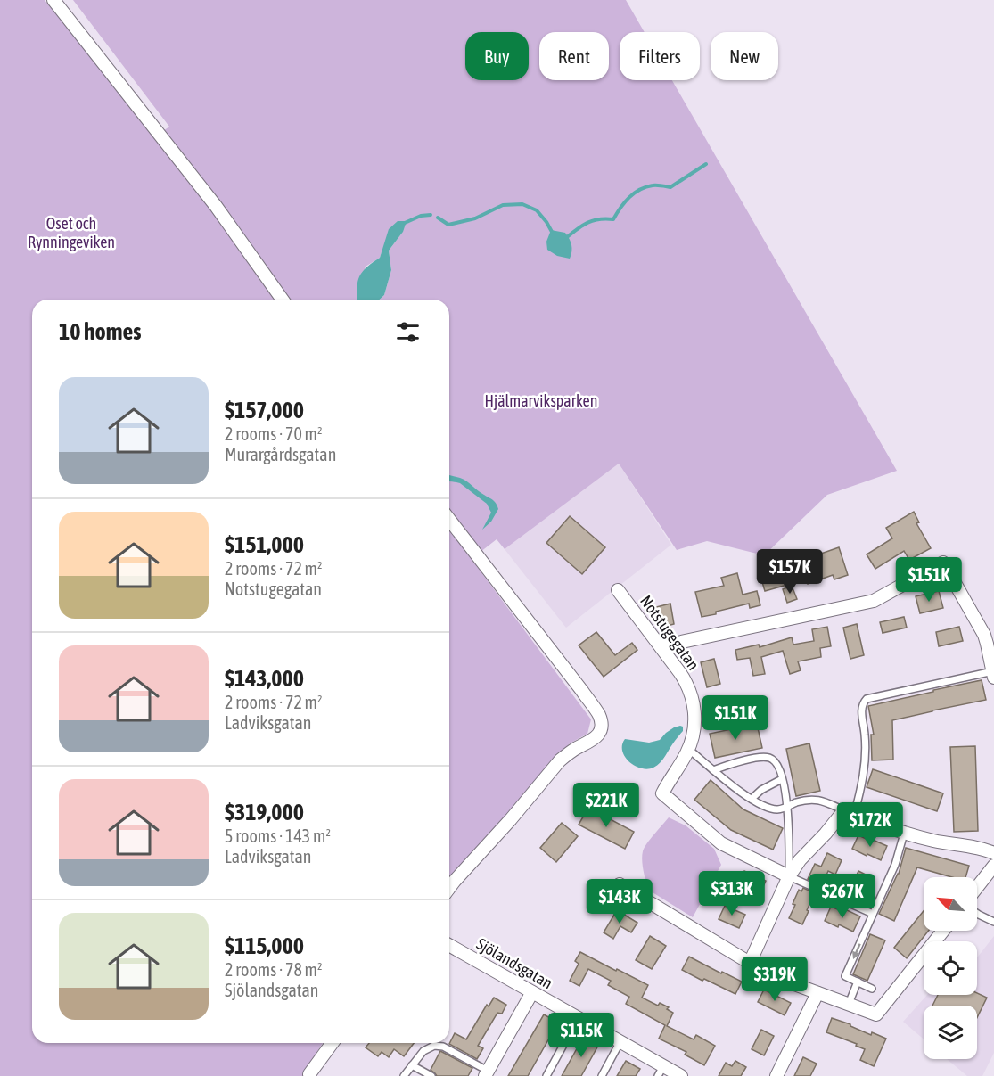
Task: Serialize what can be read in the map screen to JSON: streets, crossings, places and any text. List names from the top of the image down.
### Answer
{
  "streets": {
    "street": ["Notstugegatan", "Sjölandsgatan"]
  },
  "parks": ["Oset och Rynningeviken", "Hjälmarviksparken"],
  "north": "top left",
  "page": {
    "chip": [
      "Buy",
      "Rent",
      "Filters",
      "New"
    ],
    "heading": "10 homes",
    "list": [
      {
        "name": "$157,000",
        "note": "2 rooms · 70 m² · Murargårdsgatan"
      },
      {
        "name": "$151,000",
        "note": "2 rooms · 72 m² · Notstugegatan"
      },
      {
        "name": "$143,000",
        "note": "2 rooms · 72 m² · Ladviksgatan"
      },
      {
        "name": "$319,000",
        "note": "5 rooms · 143 m² · Ladviksgatan"
      },
      {
        "name": "$115,000",
        "note": "2 rooms · 78 m² · Sjölandsgatan"
      }
    ],
    "price": [
      "$157K",
      "$151K",
      "$151K",
      "$221K",
      "$172K",
      "$313K",
      "$267K",
      "$143K",
      "$319K",
      "$115K"
    ]
  }
}
